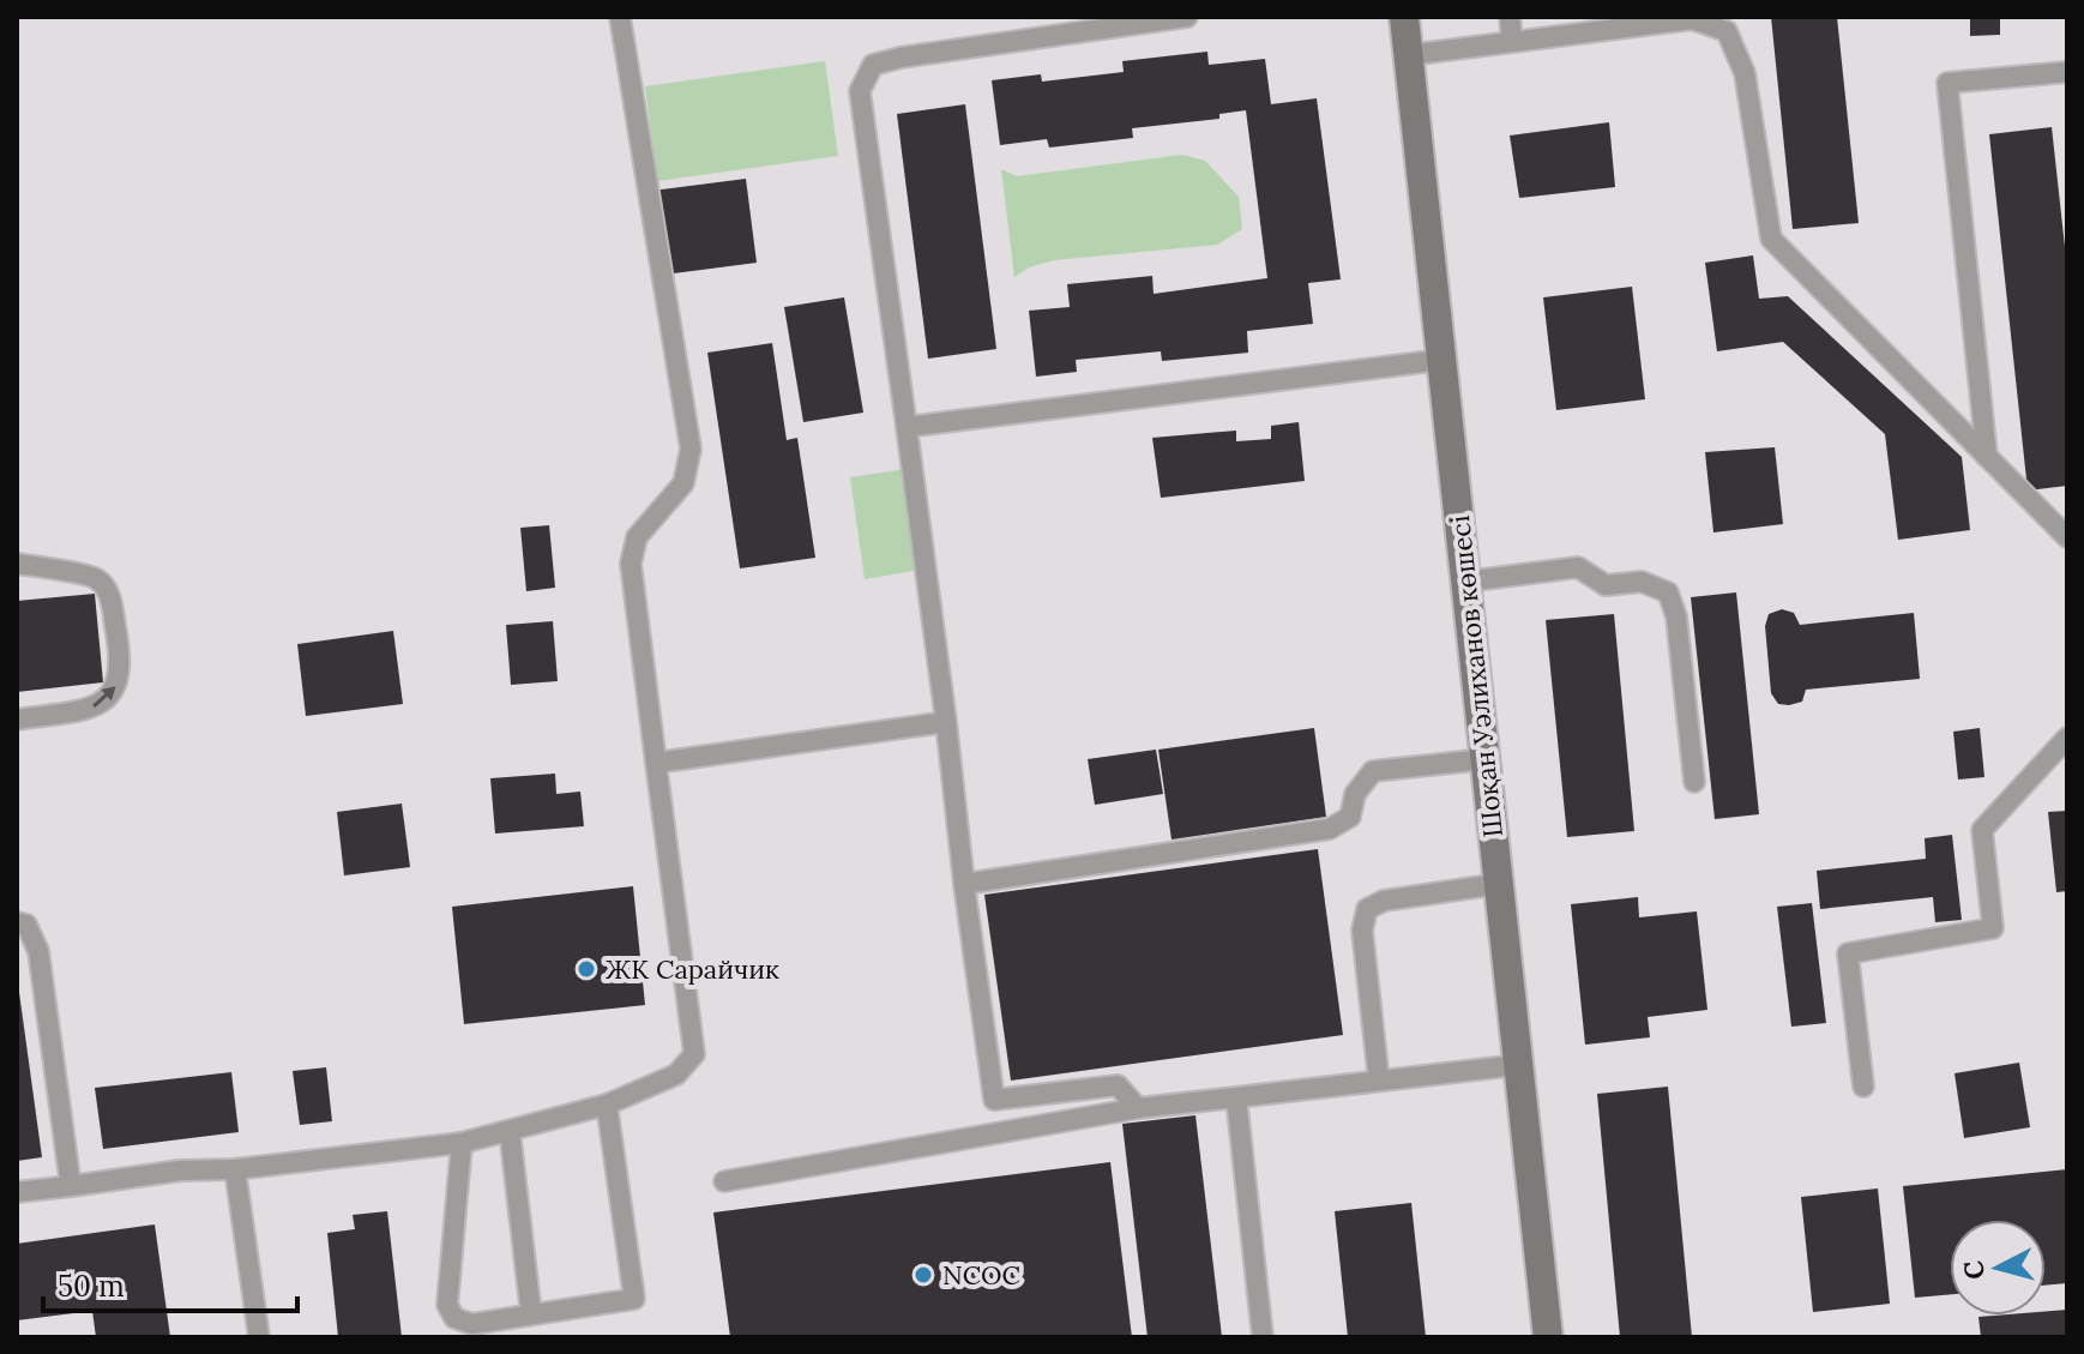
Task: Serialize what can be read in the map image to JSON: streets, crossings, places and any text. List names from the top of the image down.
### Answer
{
  "streets": {
    "street": ["Шоқан Уәлиханов көшесі"]
  },
  "places": ["ЖК Сарайчик", "NCOC"],
  "scale_bar": "50 m",
  "north": "left"
}
